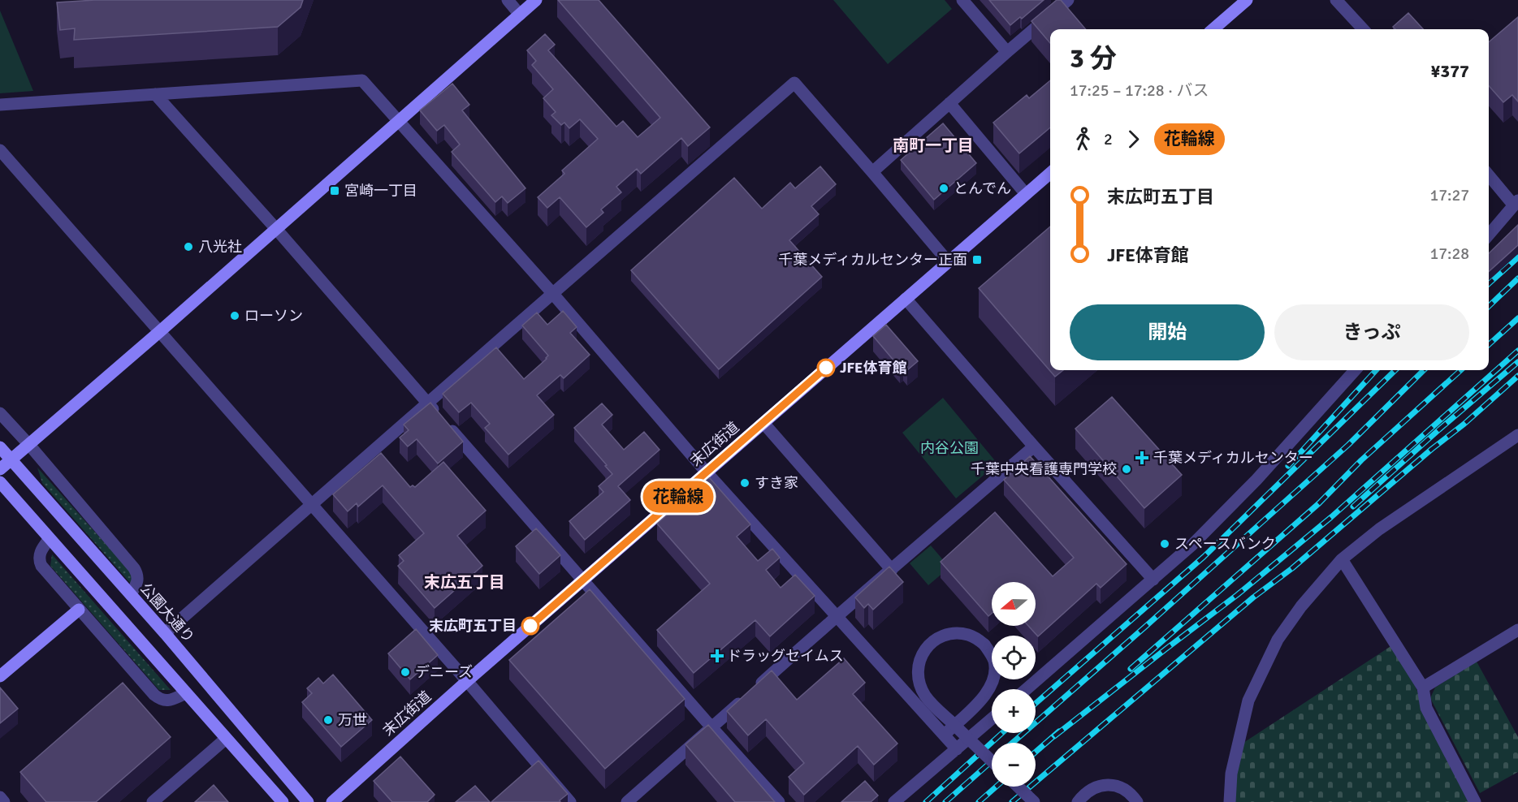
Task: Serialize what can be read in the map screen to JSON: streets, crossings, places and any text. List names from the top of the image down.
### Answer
{
  "streets": {
    "street": ["末広街道", "公園大通り"]
  },
  "districts": ["南町一丁目", "末広五丁目"],
  "parks": ["内谷公園"],
  "places": {
    "other": [
      "とんでん",
      "八光社",
      "ローソン",
      "JFE体育館",
      "千葉中央看護専門学校",
      "すき家",
      "スペースバンク",
      "末広町五丁目",
      "デニーズ",
      "万世"
    ],
    "transit": ["宮崎一丁目", "千葉メディカルセンター正面"],
    "health": ["千葉メディカルセンター", "ドラッグセイムス"]
  },
  "lines": ["bus line 花輪線"],
  "north": "left",
  "page": {
    "on_map": "花輪線",
    "heading": ["3 分", "17:25 – 17:28 · バス", "¥377"],
    "legs": ["2", "花輪線"],
    "list": [
      {
        "name": "末広町五丁目",
        "value": "17:27"
      },
      {
        "name": "JFE体育館",
        "value": "17:28"
      }
    ],
    "buttons": ["開始", "きっぷ"],
    "map_buttons": ["+", "−"]
  }
}
